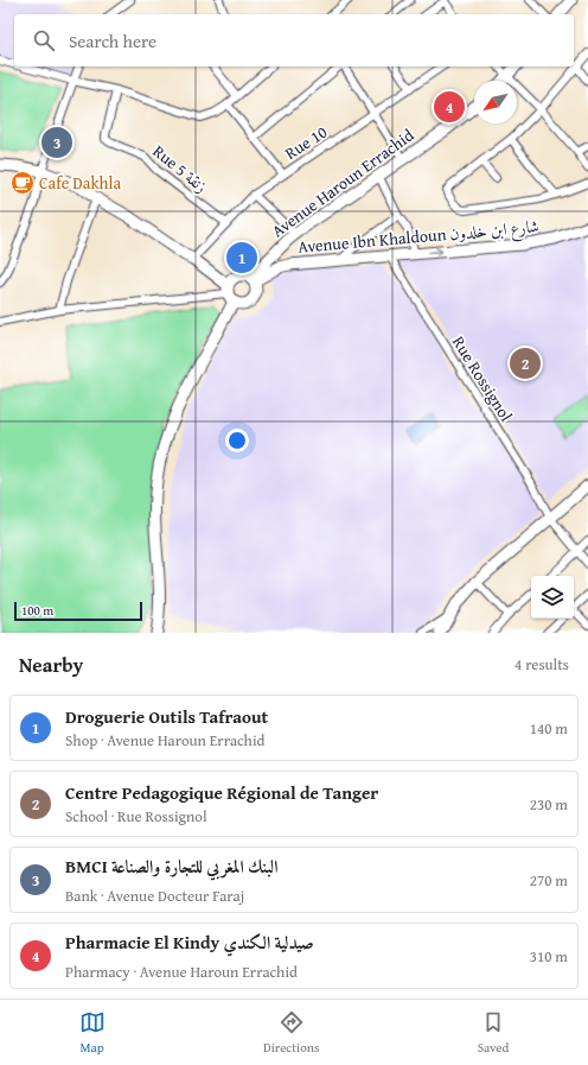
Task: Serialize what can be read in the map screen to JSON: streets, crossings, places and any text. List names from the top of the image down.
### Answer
{
  "streets": {
    "street": [
      "Rue 10",
      "Rue 5 زنقة",
      "Avenue Haroun Errachid",
      "Avenue Ibn Khaldoun شارع ابن خلدون",
      "Rue Rossignol"
    ]
  },
  "crossings": [
    ["Rue 10", "Rue 5 زنقة"],
    ["Avenue Haroun Errachid", "Avenue Ibn Khaldoun شارع ابن خلدون"],
    ["Avenue Ibn Khaldoun شارع ابن خلدون", "Rue Rossignol"]
  ],
  "one_way": ["Avenue Ibn Khaldoun شارع ابن خلدون"],
  "places": {
    "cafe": ["Cafe Dakhla"]
  },
  "scale_bar": "100 m",
  "north": "bottom left",
  "page": {
    "search": "Search here",
    "pins": [
      "4",
      "3",
      "1",
      "2"
    ],
    "scale": "100 m",
    "heading": ["Nearby", "4 results"],
    "list": [
      {
        "mark": "1",
        "name": "Droguerie Outils Tafraout",
        "note": "Shop · Avenue Haroun Errachid",
        "value": "140 m"
      },
      {
        "mark": "2",
        "name": "Centre Pedagogique Régional de Tanger",
        "note": "School · Rue Rossignol",
        "value": "230 m"
      },
      {
        "mark": "3",
        "name": "BMCI البنك المغربي للتجارة والصناعة",
        "note": "Bank · Avenue Docteur Faraj",
        "value": "270 m"
      },
      {
        "mark": "4",
        "name": "Pharmacie El Kindy صيدلية الكندي",
        "note": "Pharmacy · Avenue Haroun Errachid",
        "value": "310 m"
      }
    ],
    "nav": ["Map", "Directions", "Saved"]
  }
}
